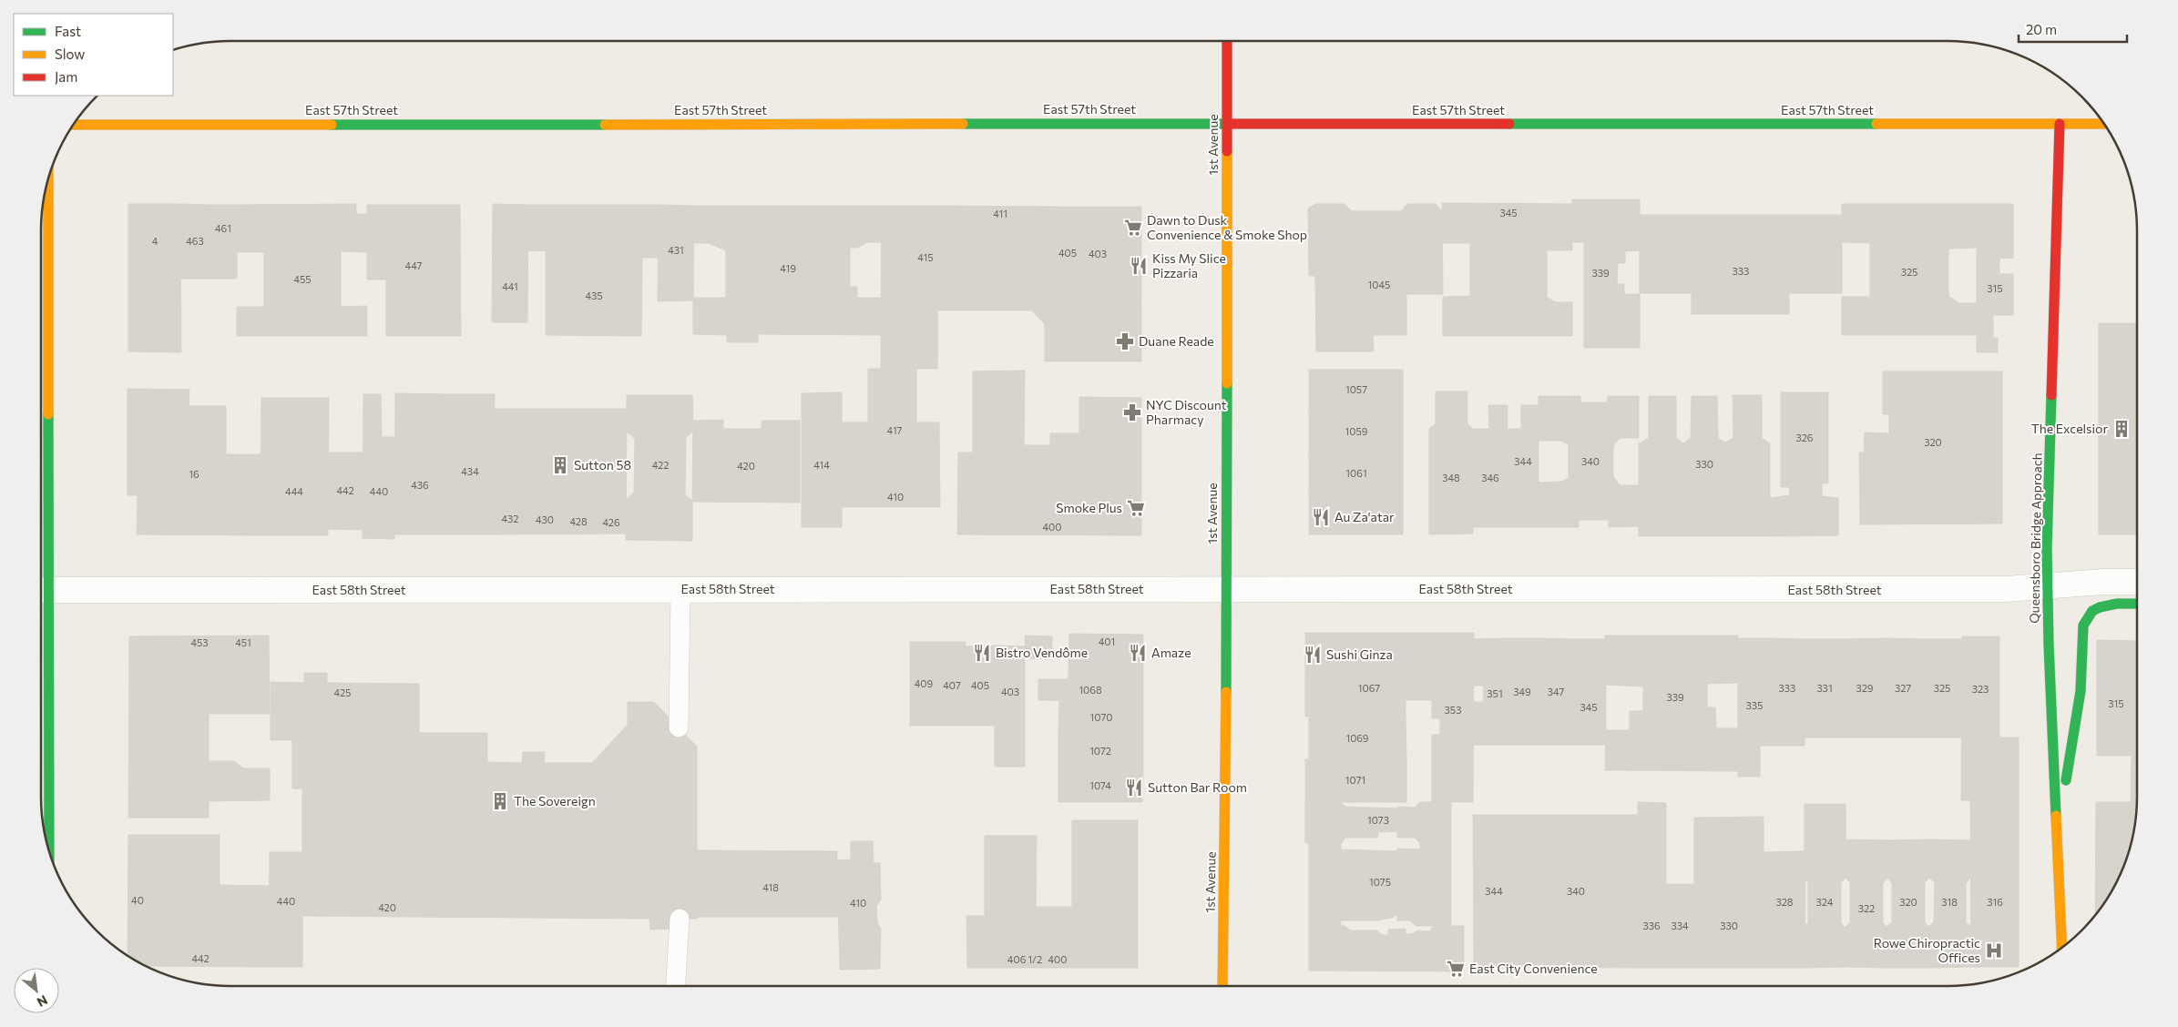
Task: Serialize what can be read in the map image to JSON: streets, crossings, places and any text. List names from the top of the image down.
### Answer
{
  "streets": {
    "main road": ["East 57th Street", "1st Avenue", "Queensboro Bridge Approach"],
    "street": ["East 58th Street"]
  },
  "crossings": [
    ["East 57th Street", "1st Avenue"],
    ["East 57th Street", "Queensboro Bridge Approach"],
    ["1st Avenue", "East 58th Street"],
    ["Queensboro Bridge Approach", "East 58th Street"]
  ],
  "places": {
    "supermarket": ["Dawn to Dusk Convenience & Smoke Shop", "Smoke Plus", "East City Convenience"],
    "restaurant": [
      "Kiss My Slice Pizzaria",
      "Au Za'atar",
      "Bistro Vendôme",
      "Amaze",
      "Sushi Ginza",
      "Sutton Bar Room"
    ],
    "pharmacy": ["Duane Reade", "NYC Discount Pharmacy"],
    "building": ["The Excelsior", "Sutton 58", "The Sovereign"],
    "hospital": ["Rowe Chiropractic Offices"]
  },
  "house_numbers": [
    "345",
    "411",
    "461",
    "4",
    "463",
    "431",
    "405",
    "403",
    "415",
    "447",
    "419",
    "333",
    "325",
    "339",
    "455",
    "1045",
    "441",
    "315",
    "435",
    "1057",
    "417",
    "1059",
    "326",
    "320",
    "344",
    "340",
    "330",
    "422",
    "414",
    "420",
    "434",
    "1061",
    "16",
    "348",
    "346",
    "436",
    "442",
    "444",
    "440",
    "410",
    "432",
    "430",
    "428",
    "426",
    "400",
    "401",
    "453",
    "451",
    "409",
    "407",
    "405",
    "1067",
    "333",
    "331",
    "329",
    "327",
    "325",
    "323",
    "1068",
    "403",
    "349",
    "347",
    "425",
    "351",
    "339",
    "315",
    "335",
    "345",
    "353",
    "1070",
    "1069",
    "1072",
    "1071",
    "1074",
    "1073",
    "1075",
    "418",
    "344",
    "340",
    "40",
    "440",
    "328",
    "324",
    "320",
    "318",
    "316",
    "410",
    "420",
    "322",
    "336",
    "334",
    "330",
    "442",
    "406 1/2",
    "400"
  ],
  "legend": ["Fast", "Slow", "Jam"],
  "scale_bar": "20 m",
  "north": "bottom right"
}
